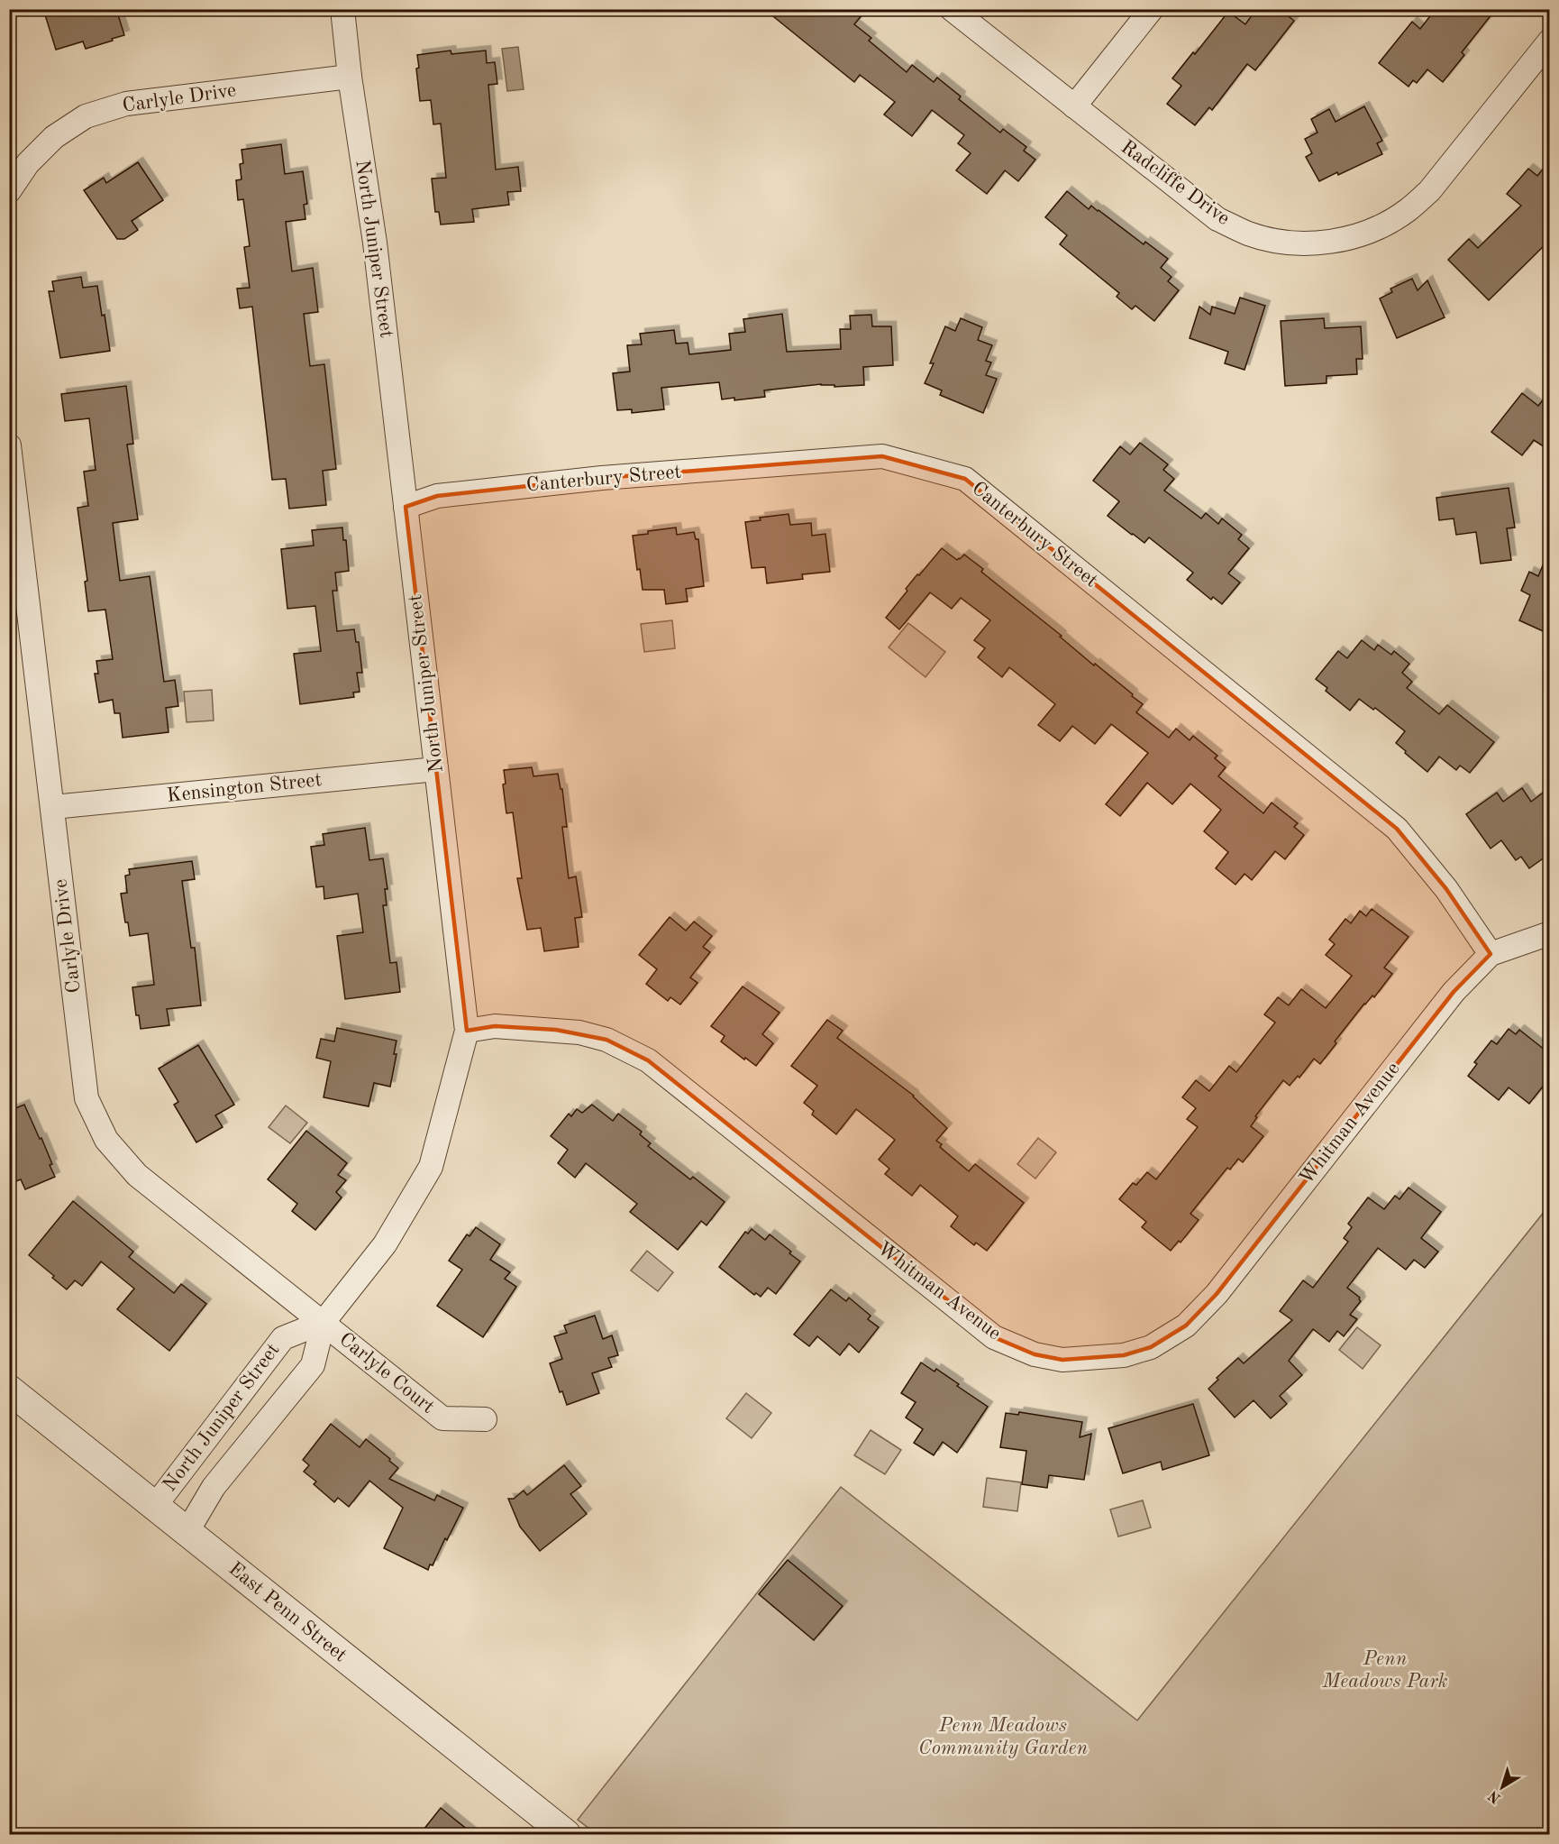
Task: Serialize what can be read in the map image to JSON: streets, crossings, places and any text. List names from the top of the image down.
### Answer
{
  "streets": {
    "street": [
      "Carlyle Drive",
      "Radcliffe Drive",
      "North Juniper Street",
      "Canterbury Street",
      "Kensington Street",
      "Whitman Avenue",
      "Carlyle Court",
      "East Penn Street"
    ]
  },
  "crossings": [
    ["Carlyle Drive", "North Juniper Street"],
    ["Carlyle Drive", "Kensington Street"],
    ["Carlyle Drive", "Carlyle Court"],
    ["North Juniper Street", "Canterbury Street"],
    ["North Juniper Street", "Kensington Street"],
    ["North Juniper Street", "Whitman Avenue"],
    ["North Juniper Street", "Carlyle Court"],
    ["North Juniper Street", "East Penn Street"],
    ["Canterbury Street", "Whitman Avenue"]
  ],
  "parks": ["Penn Meadows Park", "Penn Meadows Community Garden"],
  "north": "bottom left"
}
